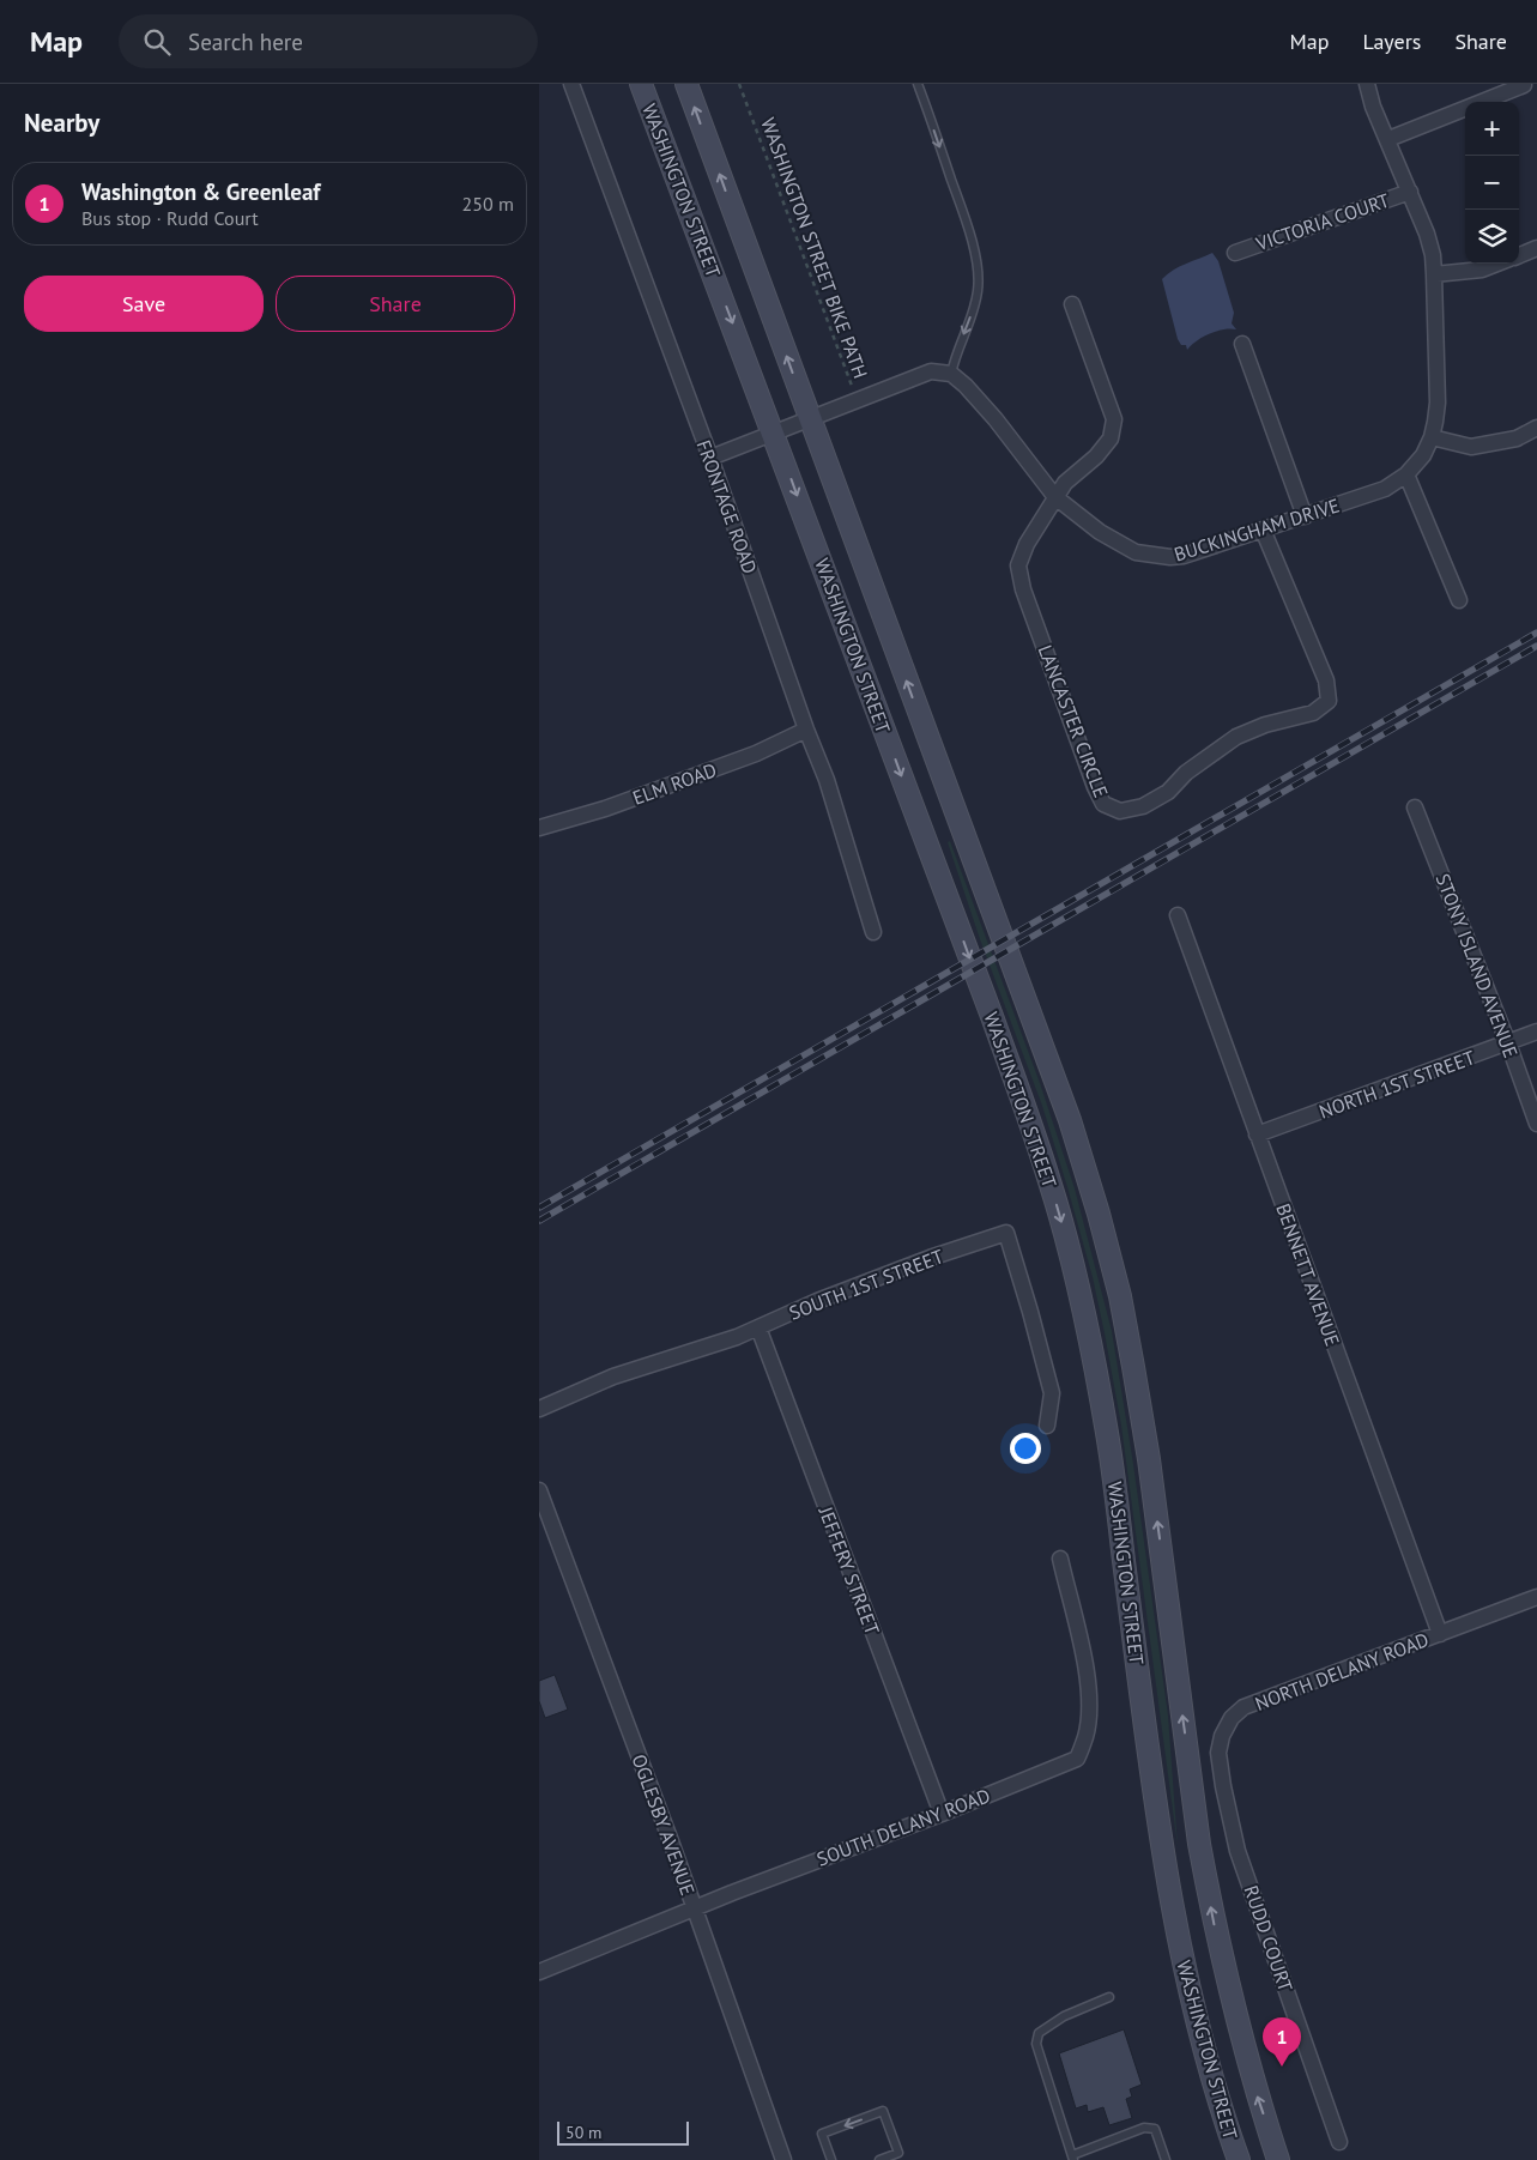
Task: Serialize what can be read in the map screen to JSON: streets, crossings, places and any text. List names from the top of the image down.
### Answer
{
  "streets": {
    "main road": ["WASHINGTON STREET"],
    "street": [
      "VICTORIA COURT",
      "FRONTAGE ROAD",
      "BUCKINGHAM DRIVE",
      "LANCASTER CIRCLE",
      "ELM ROAD",
      "STONY ISLAND AVENUE",
      "NORTH 1ST STREET",
      "BENNETT AVENUE",
      "SOUTH 1ST STREET",
      "JEFFERY STREET",
      "NORTH DELANY ROAD",
      "OGLESBY AVENUE",
      "SOUTH DELANY ROAD",
      "RUDD COURT"
    ],
    "path": ["WASHINGTON STREET BIKE PATH"]
  },
  "crossings": [
    ["VICTORIA COURT", "BUCKINGHAM DRIVE"],
    ["FRONTAGE ROAD", "ELM ROAD"],
    ["BUCKINGHAM DRIVE", "LANCASTER CIRCLE"],
    ["STONY ISLAND AVENUE", "NORTH 1ST STREET"],
    ["NORTH 1ST STREET", "BENNETT AVENUE"],
    ["BENNETT AVENUE", "NORTH DELANY ROAD"],
    ["SOUTH 1ST STREET", "JEFFERY STREET"],
    ["JEFFERY STREET", "SOUTH DELANY ROAD"],
    ["NORTH DELANY ROAD", "RUDD COURT"],
    ["OGLESBY AVENUE", "SOUTH DELANY ROAD"]
  ],
  "scale_bar": "50 m",
  "page": {
    "header": "Map",
    "search": "Search here",
    "nav": ["Map", "Layers", "Share"],
    "heading": "Nearby",
    "map_buttons": ["+", "−"],
    "list": [
      {
        "mark": "1",
        "name": "Washington & Greenleaf",
        "note": "Bus stop · Rudd Court",
        "value": "250 m"
      }
    ],
    "buttons": ["Save", "Share"],
    "pins": "1",
    "scale": "50 m"
  }
}
